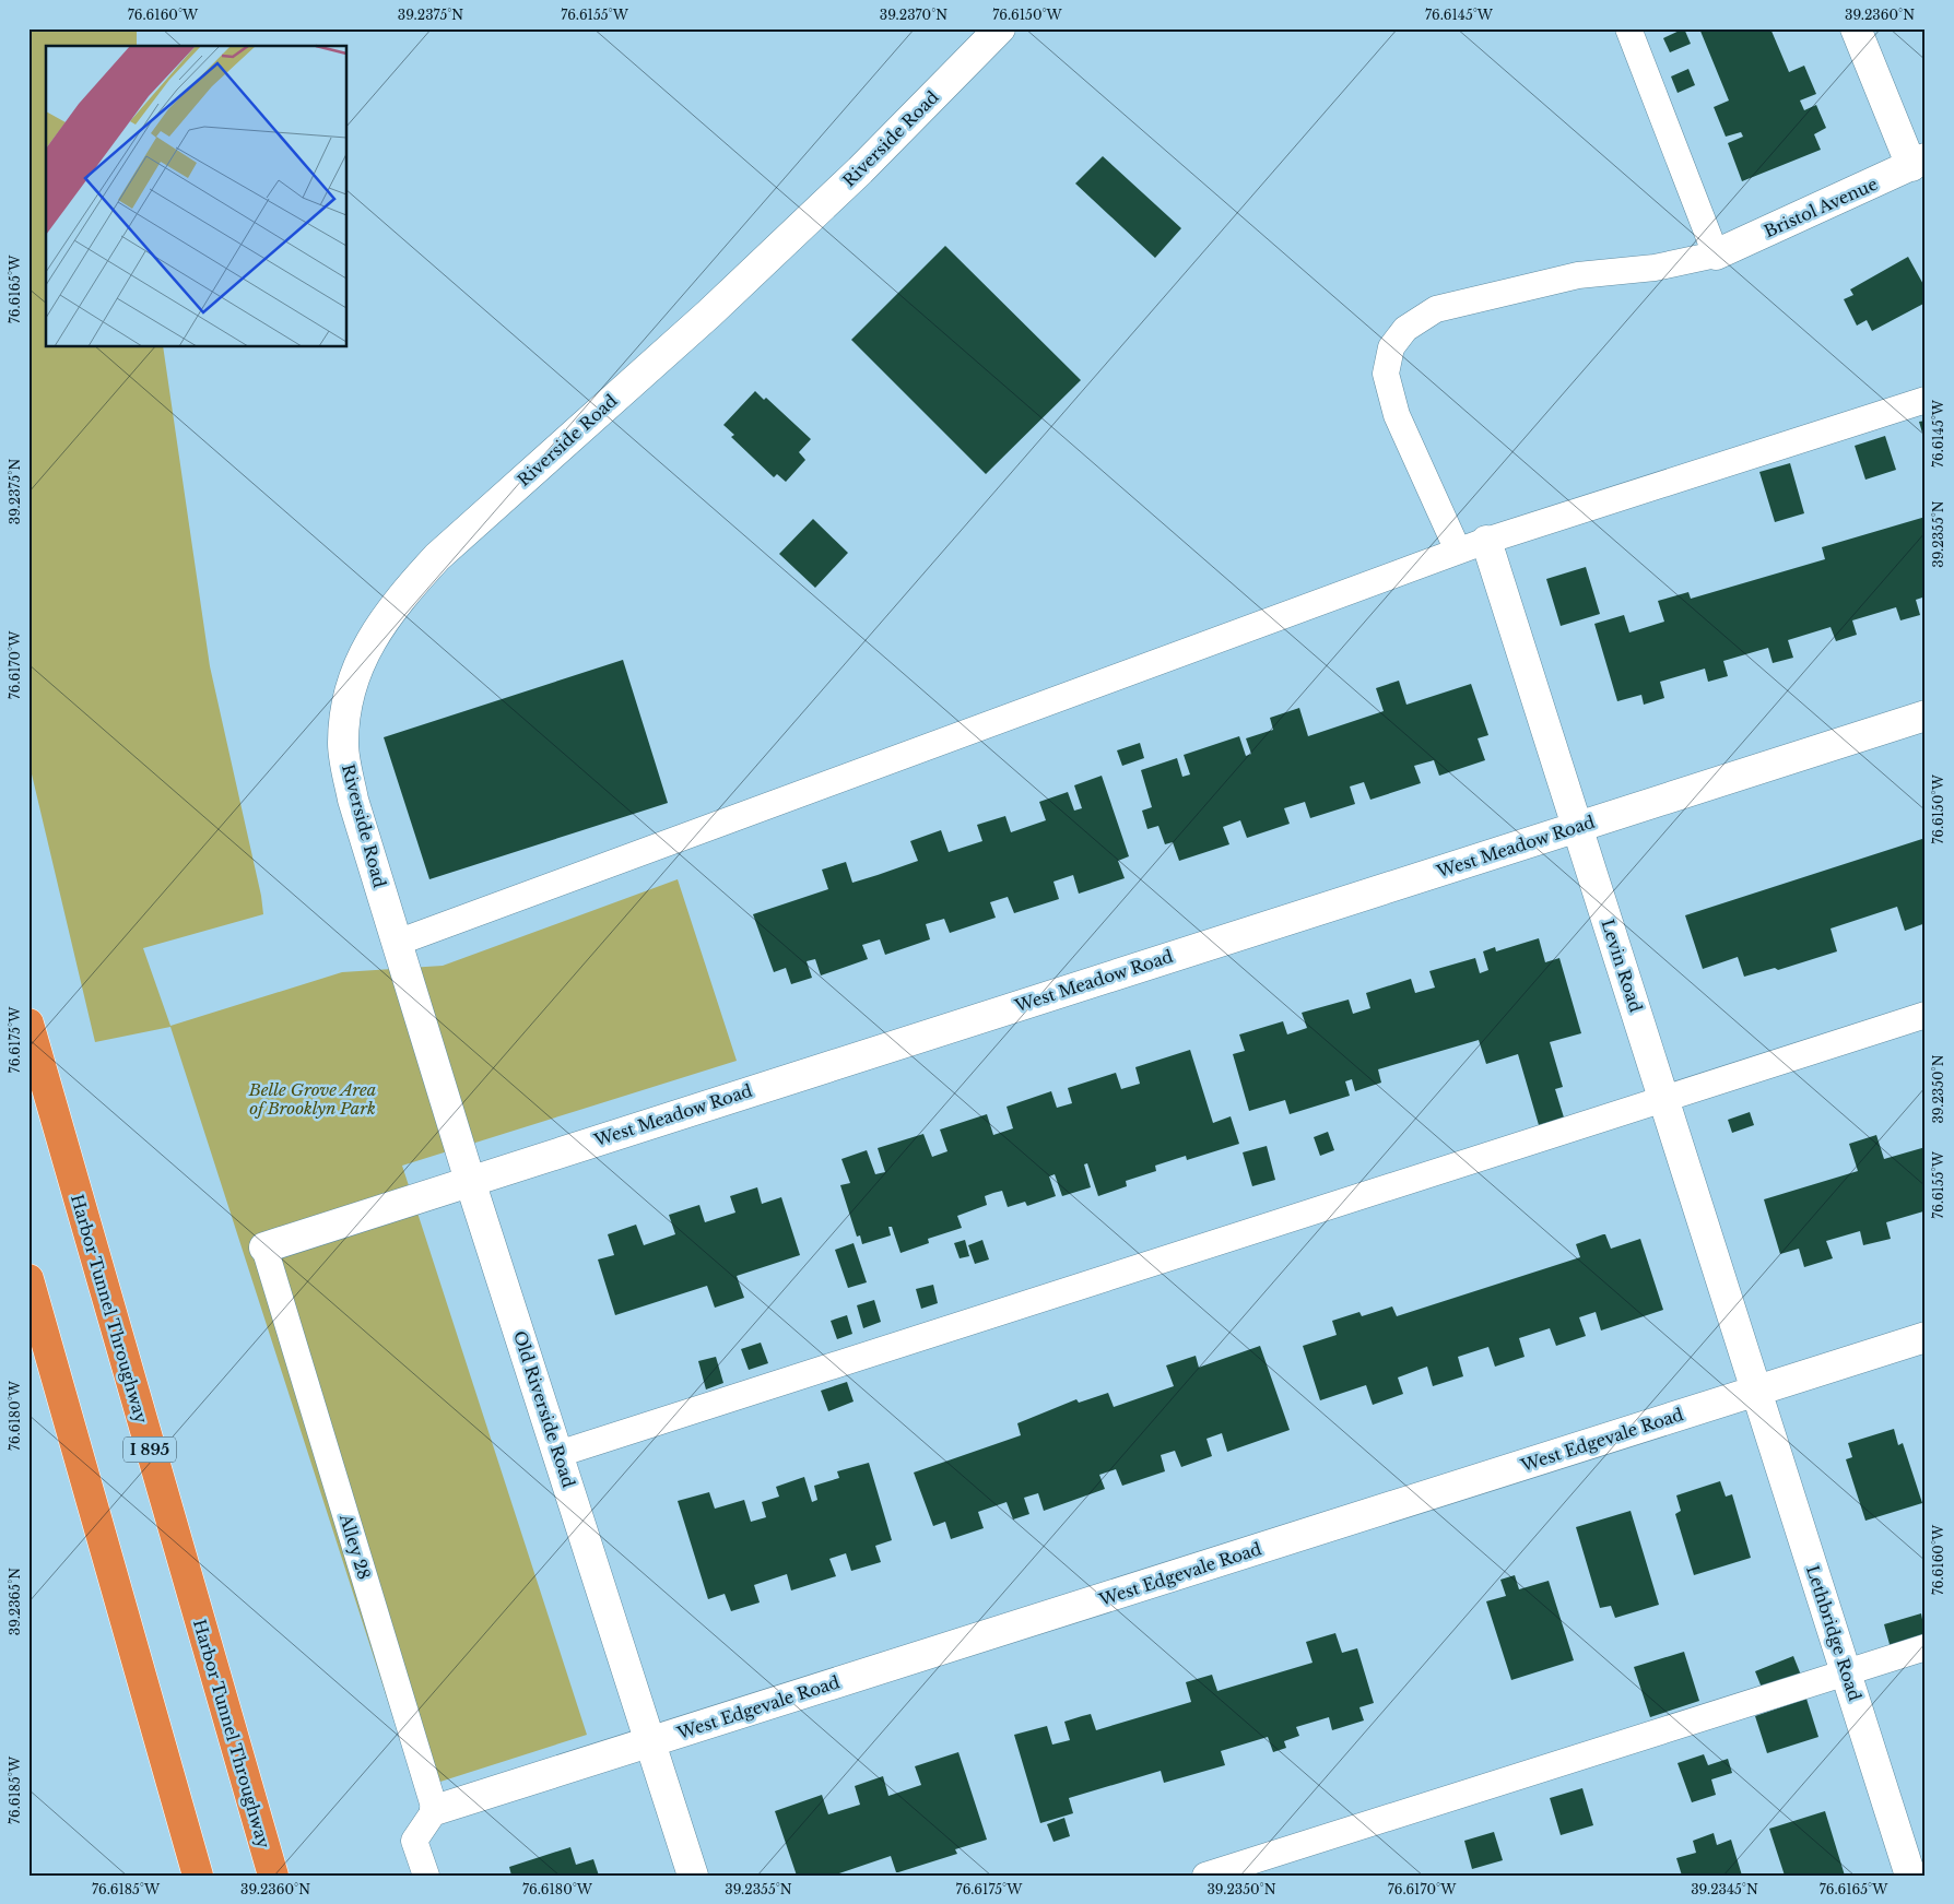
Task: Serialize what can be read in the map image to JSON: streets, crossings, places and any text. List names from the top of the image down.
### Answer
{
  "streets": {
    "highway": ["Harbor Tunnel Throughway", "I 895"],
    "street": [
      "Riverside Road",
      "Bristol Avenue",
      "West Meadow Road",
      "Levin Road",
      "Old Riverside Road",
      "West Edgevale Road",
      "Lethbridge Road"
    ],
    "lane": ["Alley 28"]
  },
  "crossings": [
    ["Riverside Road", "Old Riverside Road"],
    ["West Meadow Road", "Levin Road"],
    ["West Meadow Road", "Old Riverside Road"],
    ["West Meadow Road", "Alley 28"],
    ["Levin Road", "West Edgevale Road"],
    ["Levin Road", "Lethbridge Road"],
    ["Old Riverside Road", "West Edgevale Road"],
    ["West Edgevale Road", "Alley 28"],
    ["West Edgevale Road", "Lethbridge Road"]
  ],
  "parks": ["Belle Grove Area of Brooklyn Park"],
  "coordinates": [
    "76.6160°W",
    "39.2375°N",
    "76.6155°W",
    "39.2370°N",
    "76.6150°W",
    "76.6145°W",
    "39.2360°N",
    "76.6165°W",
    "39.2355°N",
    "76.6170°W",
    "76.6175°W",
    "39.2350°N",
    "76.6180°W",
    "39.2365°N",
    "76.6185°W",
    "39.2345°N"
  ]
}
